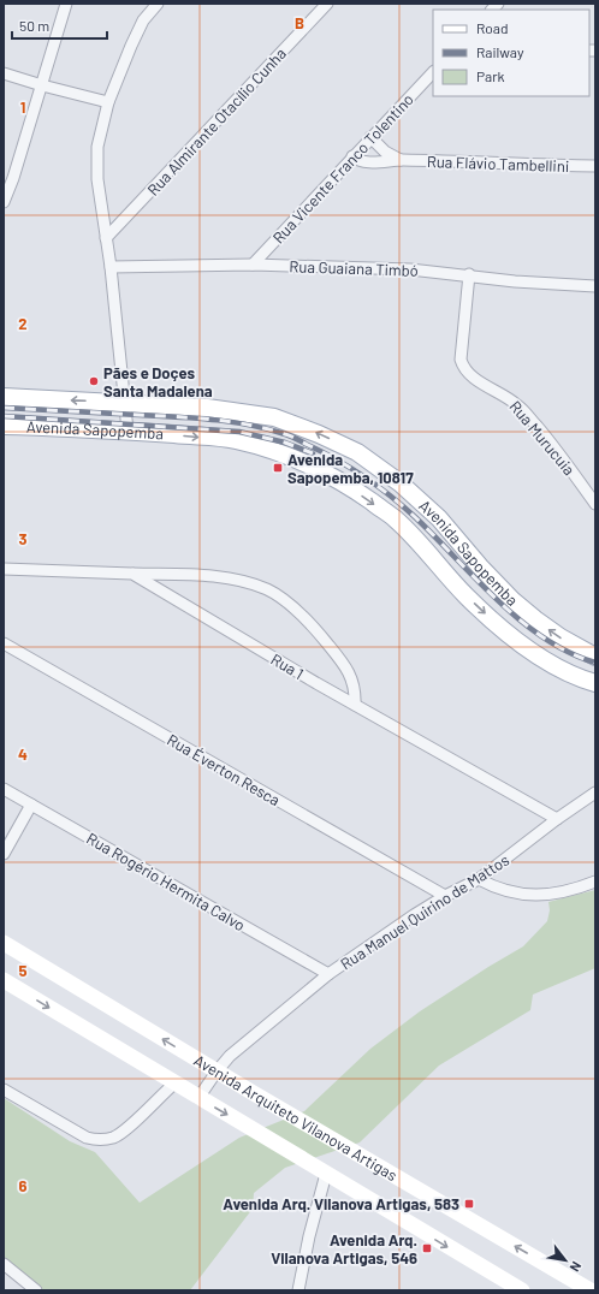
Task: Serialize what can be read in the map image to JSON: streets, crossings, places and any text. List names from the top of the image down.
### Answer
{
  "streets": {
    "main road": ["Avenida Sapopemba", "Avenida Arquiteto Vilanova Artigas"],
    "street": [
      "Rua Almirante Otacílio Cunha",
      "Rua Flávio Tambellini",
      "Rua Vicente Franco Tolentino",
      "Rua Guaiana Timbó",
      "Rua Murucuia",
      "Rua 1",
      "Rua Éverton Resca",
      "Rua Rogério Hermita Calvo",
      "Rua Manuel Quirino de Mattos"
    ]
  },
  "crossings": [
    ["Rua Flávio Tambellini", "Rua Vicente Franco Tolentino"],
    ["Rua Vicente Franco Tolentino", "Rua Guaiana Timbó"],
    ["Rua Guaiana Timbó", "Rua Murucuia"],
    ["Rua 1", "Rua Manuel Quirino de Mattos"],
    ["Rua Éverton Resca", "Rua Manuel Quirino de Mattos"],
    ["Rua Rogério Hermita Calvo", "Rua Manuel Quirino de Mattos"],
    ["Rua Manuel Quirino de Mattos", "Avenida Arquiteto Vilanova Artigas"]
  ],
  "places": {
    "other": ["Pães e Doçes Santa Madalena"],
    "transit": ["Avenida Sapopemba, 10817", "Avenida Arq. Vilanova Artigas, 583", "Avenida Arq. Vilanova Artigas, 546"]
  },
  "legend": ["Road", "Railway", "Park"],
  "scale_bar": "50 m",
  "north": "bottom right",
  "grid": {
    "columns": ["B"],
    "rows": [
      "1",
      "2",
      "3",
      "4",
      "5",
      "6"
    ]
  }
}
